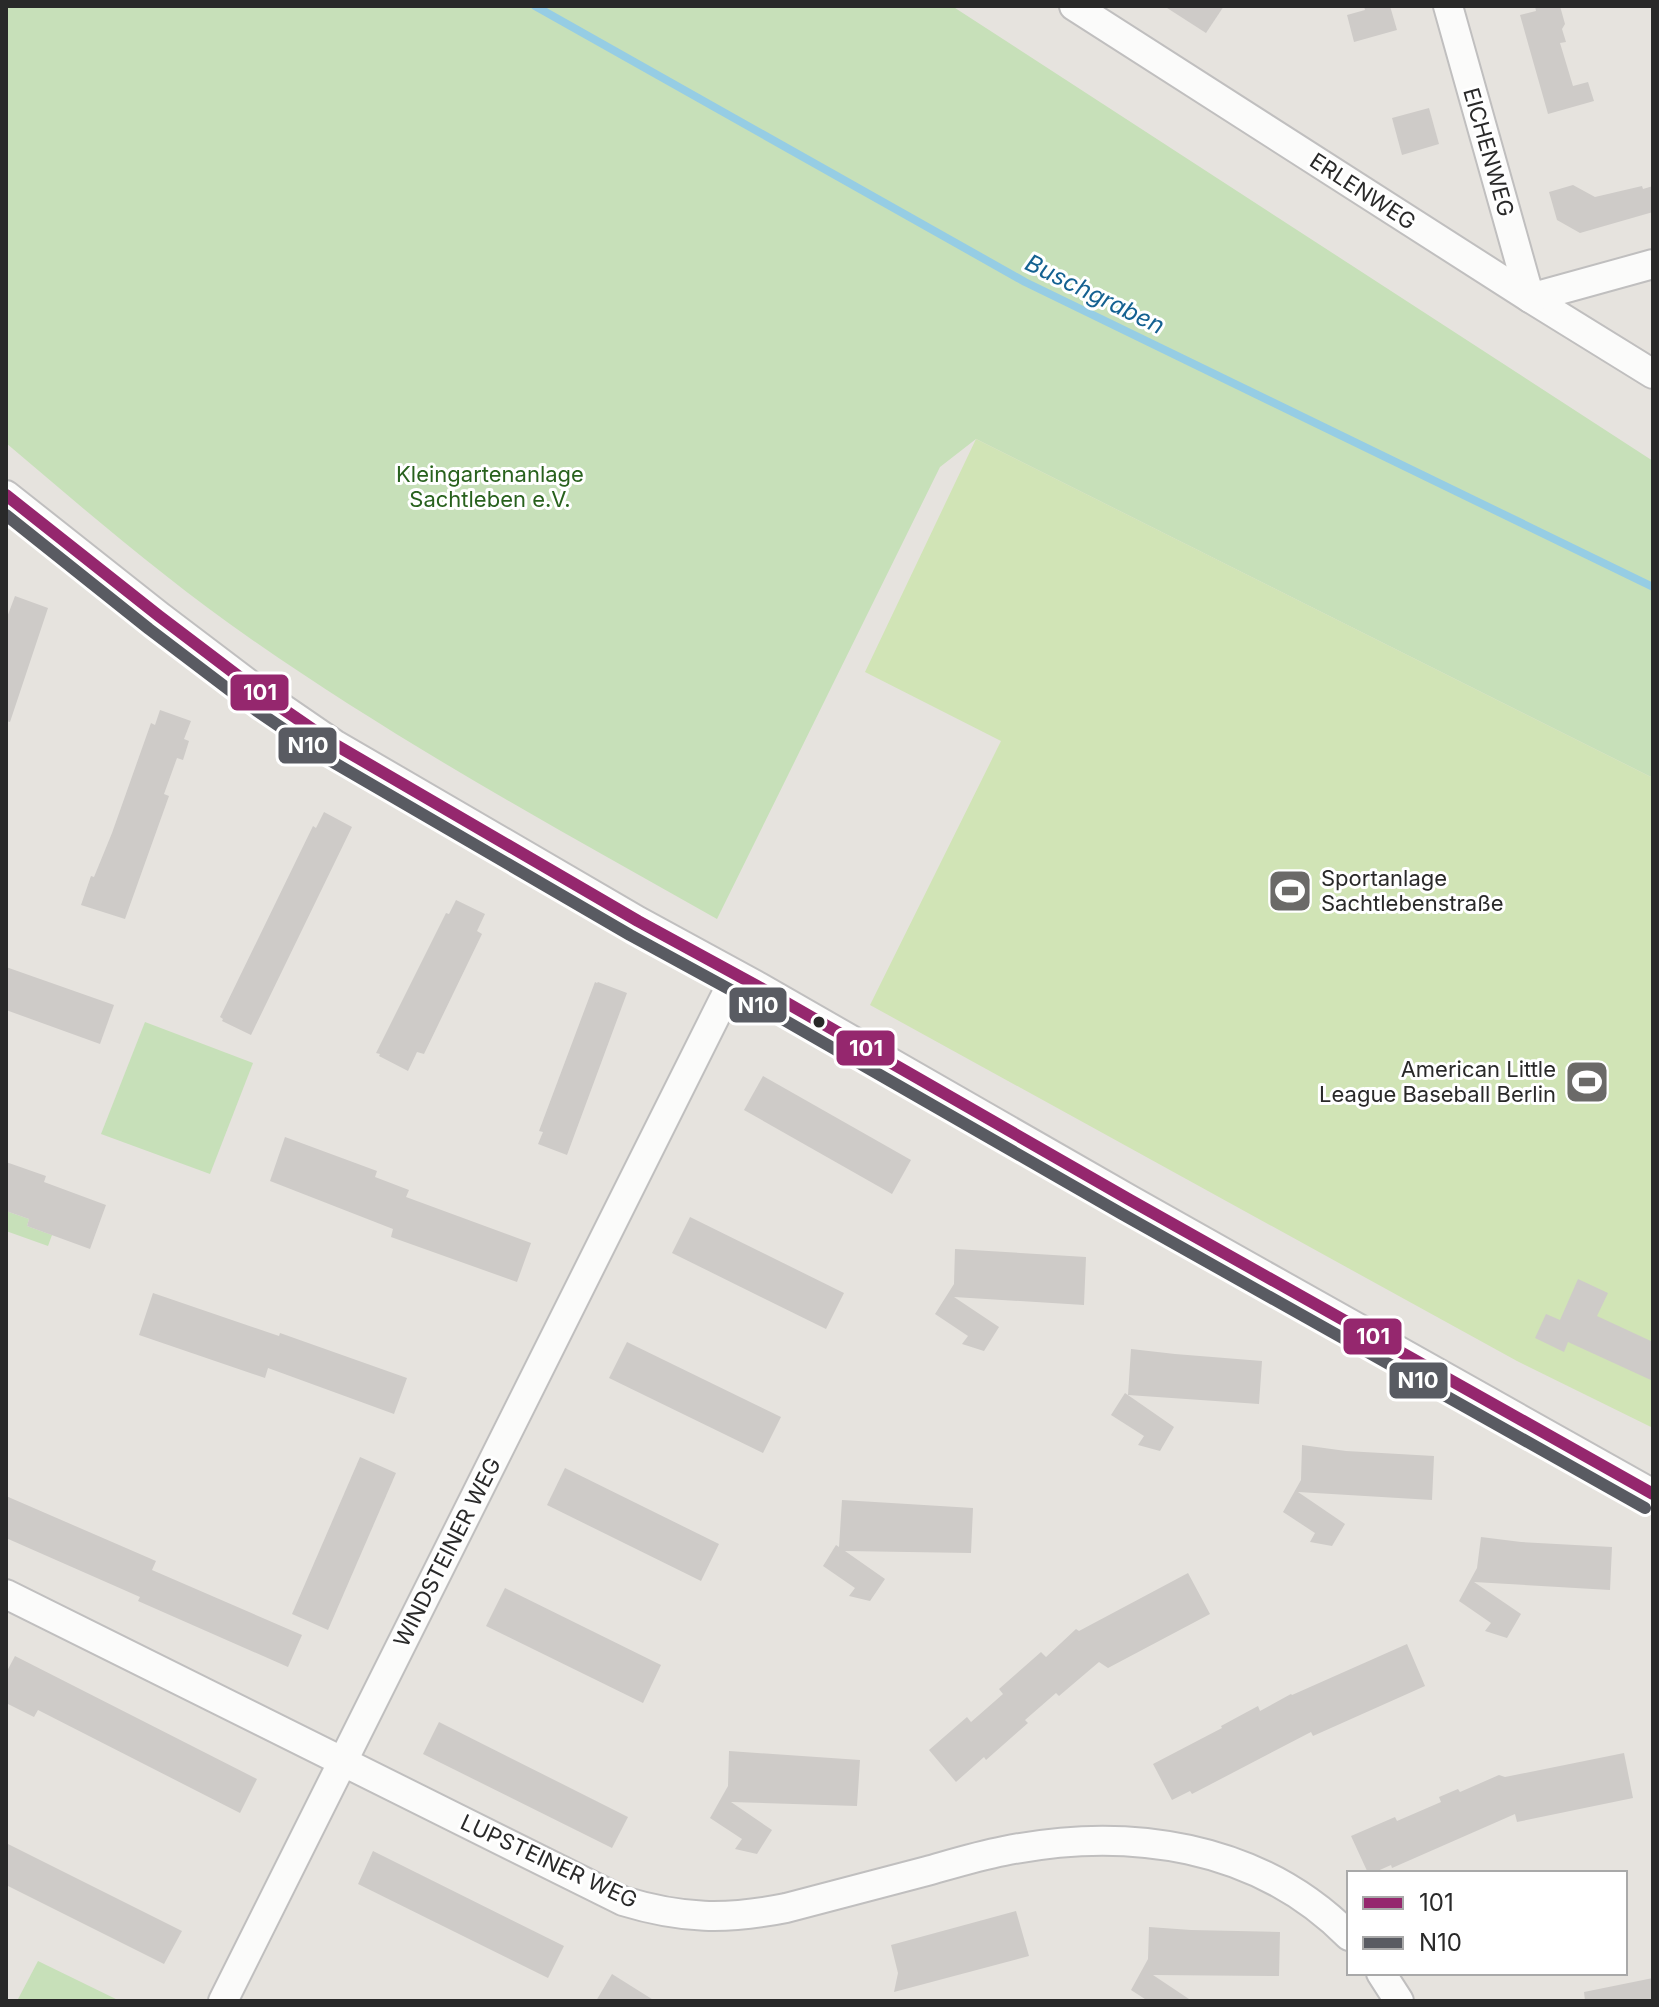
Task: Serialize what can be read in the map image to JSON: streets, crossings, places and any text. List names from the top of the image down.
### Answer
{
  "streets": {
    "street": [
      "EICHENWEG",
      "ERLENWEG",
      "WINDSTEINER WEG",
      "LUPSTEINER WEG"
    ]
  },
  "crossings": [
    ["EICHENWEG", "ERLENWEG"],
    ["WINDSTEINER WEG", "LUPSTEINER WEG"]
  ],
  "water": ["Buschgraben"],
  "parks": ["Kleingartenanlage Sachtleben e.V."],
  "places": {
    "sports": ["Sportanlage Sachtlebenstraße", "American Little League Baseball Berlin"]
  },
  "lines": ["transit line 101", "transit line N10"],
  "legend": ["101", "N10"]
}
